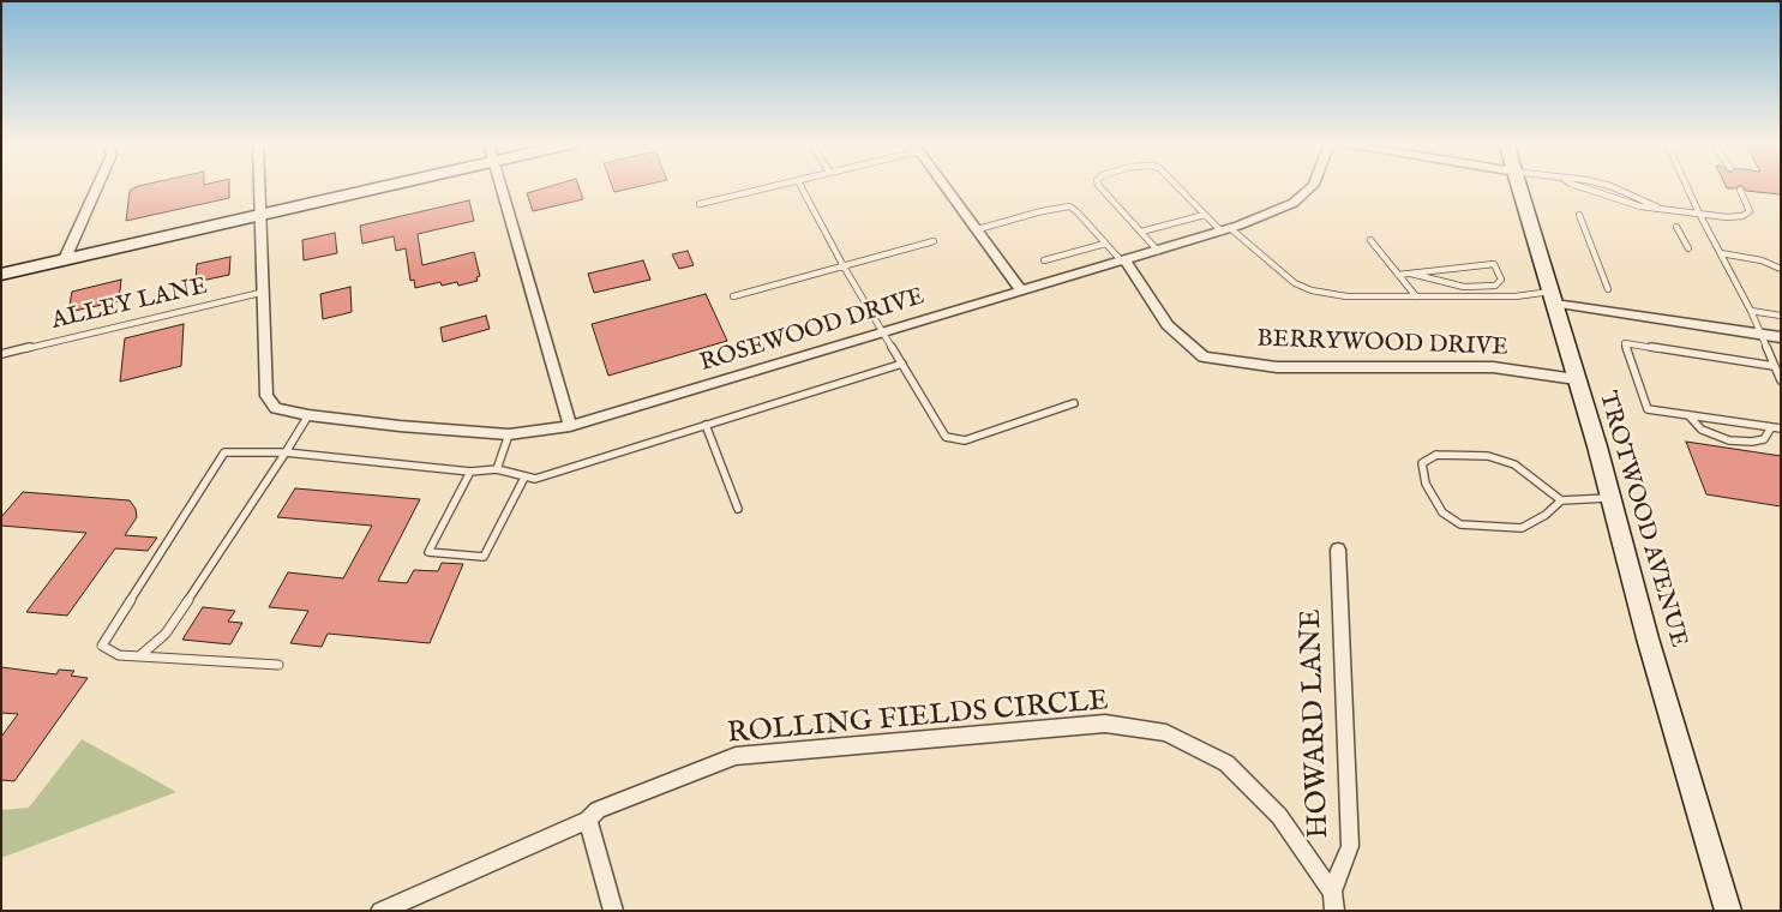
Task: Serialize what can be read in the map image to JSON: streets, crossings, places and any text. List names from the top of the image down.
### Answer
{
  "streets": {
    "main road": ["TROTWOOD AVENUE"],
    "street": [
      "ROSEWOOD DRIVE",
      "BERRYWOOD DRIVE",
      "ROLLING FIELDS CIRCLE",
      "HOWARD LANE"
    ],
    "lane": ["ALLEY LANE"]
  },
  "crossings": [
    ["ALLEY LANE", "ROSEWOOD DRIVE"],
    ["ROSEWOOD DRIVE", "BERRYWOOD DRIVE"],
    ["BERRYWOOD DRIVE", "TROTWOOD AVENUE"],
    ["ROLLING FIELDS CIRCLE", "HOWARD LANE"]
  ]
}
